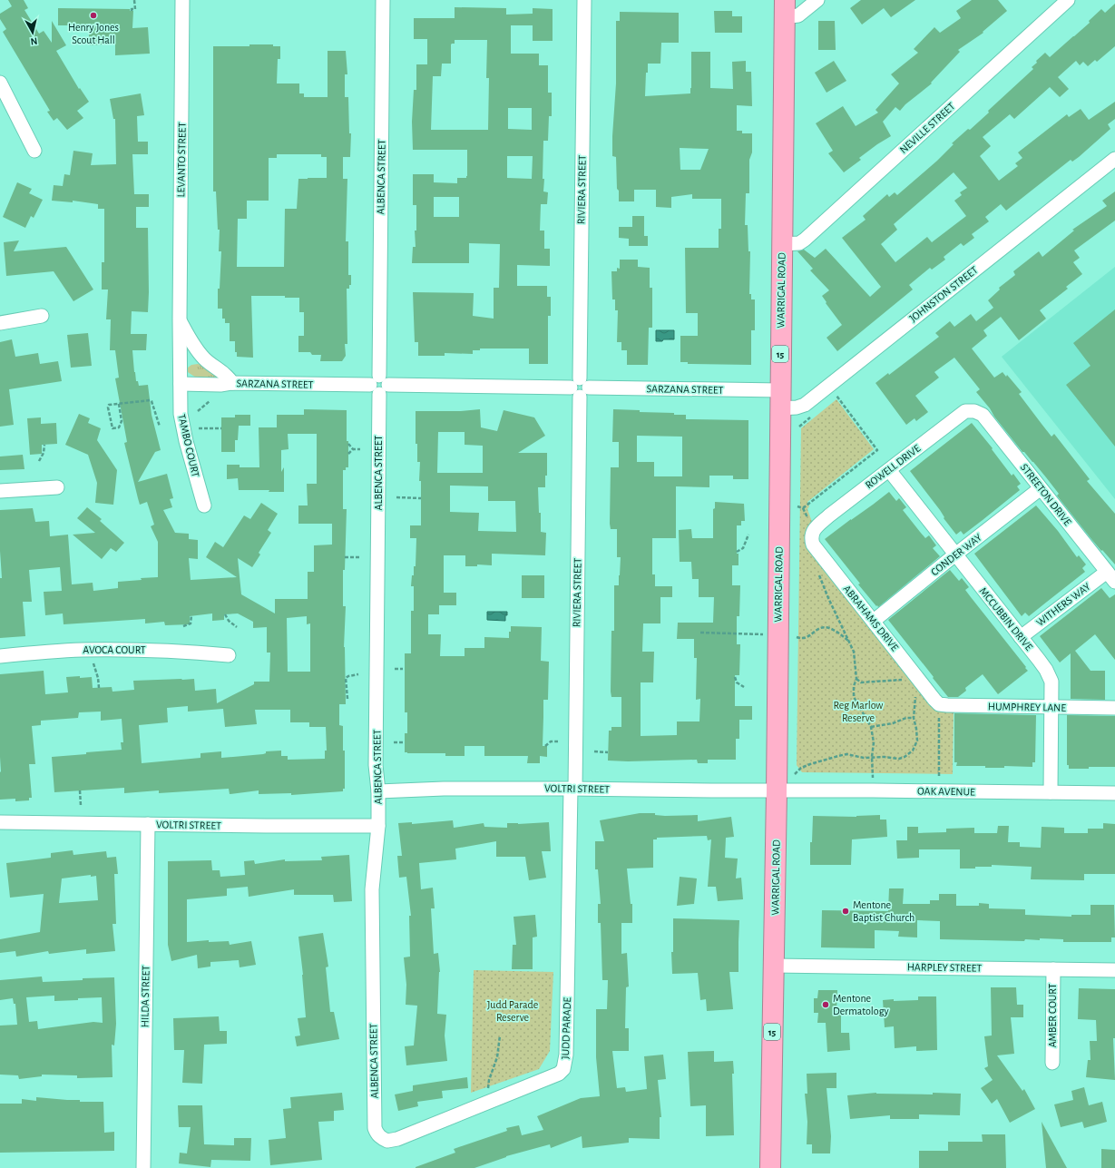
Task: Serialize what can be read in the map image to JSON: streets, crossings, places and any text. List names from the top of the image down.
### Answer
{
  "streets": {
    "highway": ["WARRIGAL ROAD", "15"],
    "street": [
      "NEVILLE STREET",
      "LEVANTO STREET",
      "ALBENCA STREET",
      "RIVIERA STREET",
      "JOHNSTON STREET",
      "SARZANA STREET",
      "TAMBO COURT",
      "ROWELL DRIVE",
      "STREETON DRIVE",
      "CONDER WAY",
      "WITHERS WAY",
      "ABRAHAMS DRIVE",
      "MCCUBBIN DRIVE",
      "AVOCA COURT",
      "HUMPHREY LANE",
      "VOLTRI STREET",
      "OAK AVENUE",
      "HARPLEY STREET",
      "HILDA STREET",
      "AMBER COURT",
      "JUDD PARADE"
    ]
  },
  "crossings": [
    ["NEVILLE STREET", "WARRIGAL ROAD"],
    ["LEVANTO STREET", "SARZANA STREET"],
    ["LEVANTO STREET", "TAMBO COURT"],
    ["ALBENCA STREET", "SARZANA STREET"],
    ["ALBENCA STREET", "VOLTRI STREET"],
    ["ALBENCA STREET", "JUDD PARADE"],
    ["RIVIERA STREET", "SARZANA STREET"],
    ["RIVIERA STREET", "VOLTRI STREET"],
    ["RIVIERA STREET", "JUDD PARADE"],
    ["WARRIGAL ROAD", "JOHNSTON STREET"],
    ["WARRIGAL ROAD", "SARZANA STREET"],
    ["WARRIGAL ROAD", "VOLTRI STREET"],
    ["WARRIGAL ROAD", "OAK AVENUE"],
    ["WARRIGAL ROAD", "HARPLEY STREET"],
    ["SARZANA STREET", "TAMBO COURT"],
    ["ROWELL DRIVE", "STREETON DRIVE"],
    ["ROWELL DRIVE", "ABRAHAMS DRIVE"],
    ["ROWELL DRIVE", "MCCUBBIN DRIVE"],
    ["STREETON DRIVE", "CONDER WAY"],
    ["STREETON DRIVE", "WITHERS WAY"],
    ["CONDER WAY", "ABRAHAMS DRIVE"],
    ["CONDER WAY", "MCCUBBIN DRIVE"],
    ["WITHERS WAY", "MCCUBBIN DRIVE"],
    ["ABRAHAMS DRIVE", "HUMPHREY LANE"],
    ["MCCUBBIN DRIVE", "HUMPHREY LANE"],
    ["MCCUBBIN DRIVE", "OAK AVENUE"],
    ["VOLTRI STREET", "OAK AVENUE"],
    ["VOLTRI STREET", "HILDA STREET"],
    ["VOLTRI STREET", "JUDD PARADE"],
    ["HARPLEY STREET", "AMBER COURT"]
  ],
  "parks": ["Reg Marlow Reserve", "Judd Parade Reserve"],
  "places": ["Henry Jones Scout Hall", "Mentone Baptist Church", "Mentone Dermatology"],
  "north": "bottom"
}
